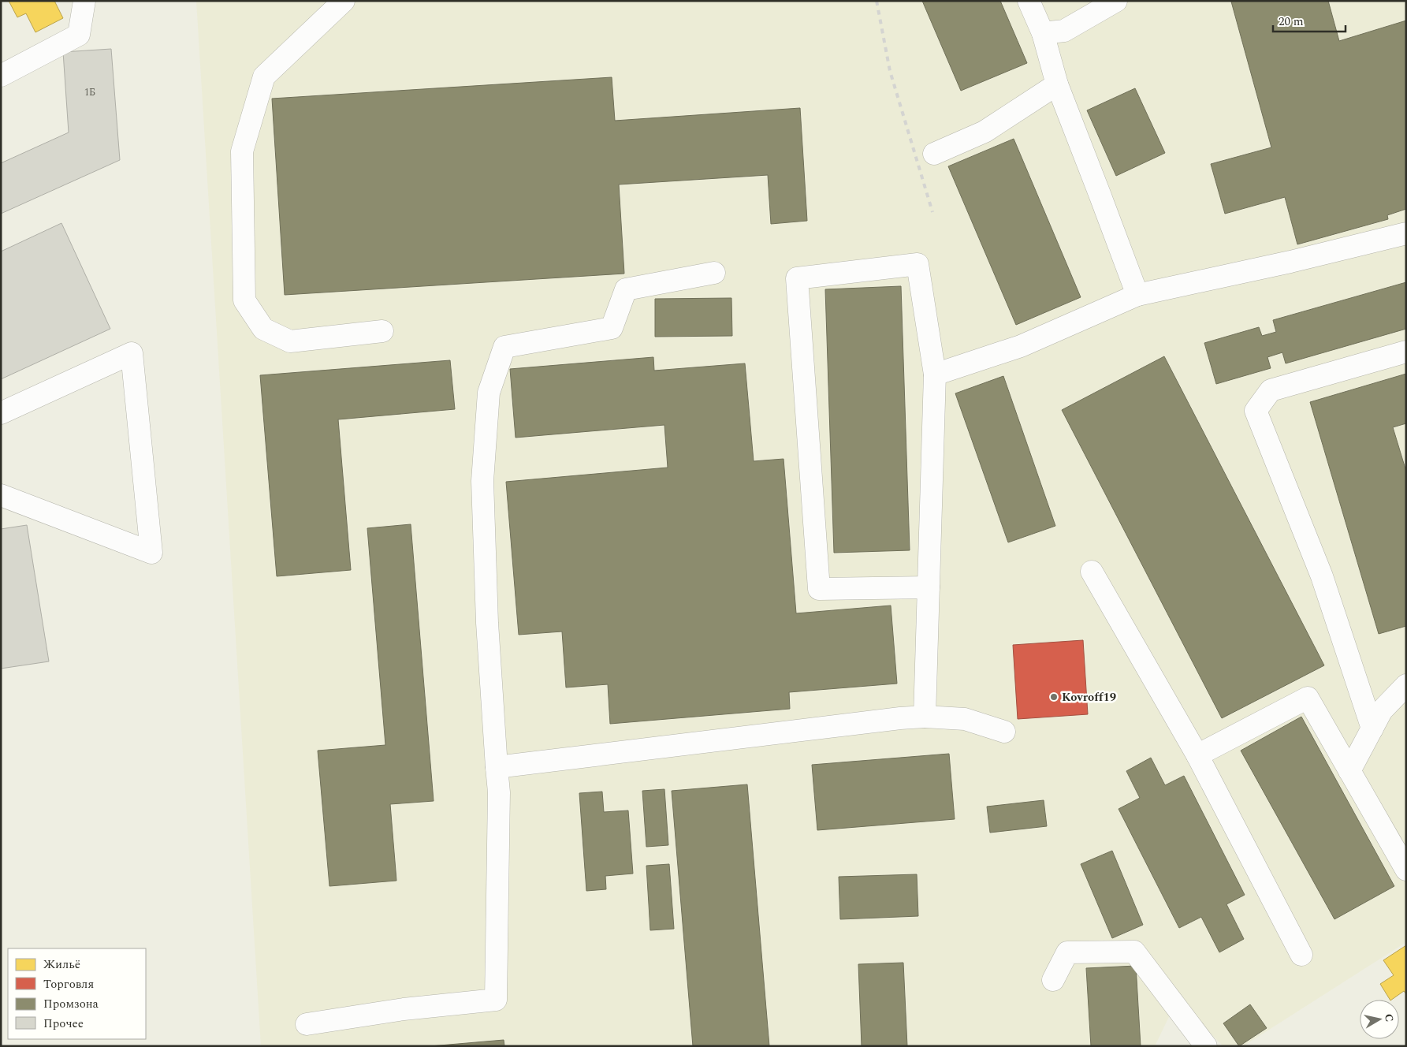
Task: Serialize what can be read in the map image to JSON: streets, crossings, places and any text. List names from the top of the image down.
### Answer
{
  "places": ["Kovroff19"],
  "house_numbers": ["1Б"],
  "legend": [
    "Жильё",
    "Торговля",
    "Промзона",
    "Прочее"
  ],
  "scale_bar": "20 m",
  "north": "right"
}
